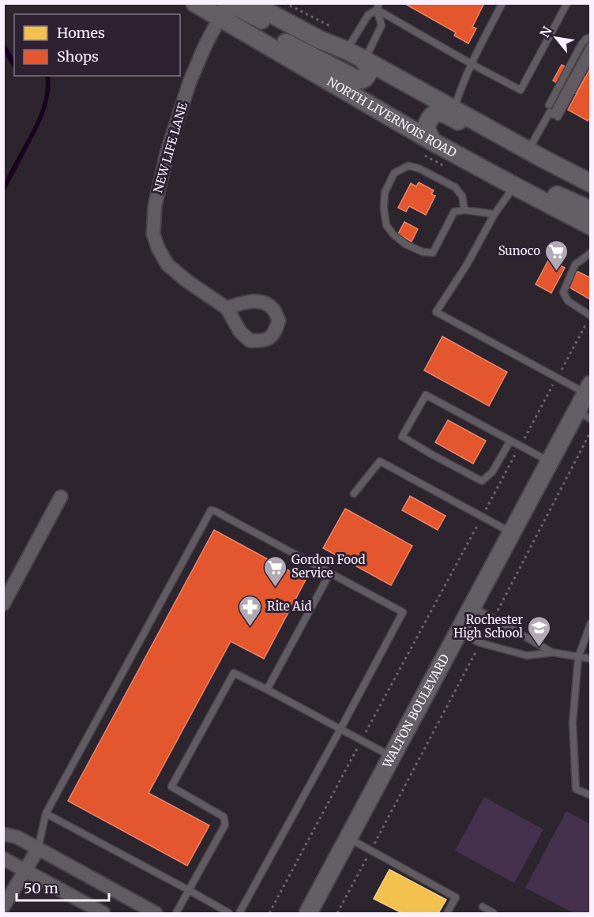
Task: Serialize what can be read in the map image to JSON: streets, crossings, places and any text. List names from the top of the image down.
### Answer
{
  "streets": {
    "main road": ["NORTH LIVERNOIS ROAD", "WALTON BOULEVARD"],
    "street": ["NEW LIFE LANE"]
  },
  "crossings": [
    ["NORTH LIVERNOIS ROAD", "NEW LIFE LANE"]
  ],
  "places": {
    "supermarket": ["Sunoco", "Gordon Food Service"],
    "pharmacy": ["Rite Aid"],
    "school or university": ["Rochester High School"]
  },
  "legend": ["Homes", "Shops"],
  "scale_bar": "50 m",
  "north": "top left"
}
